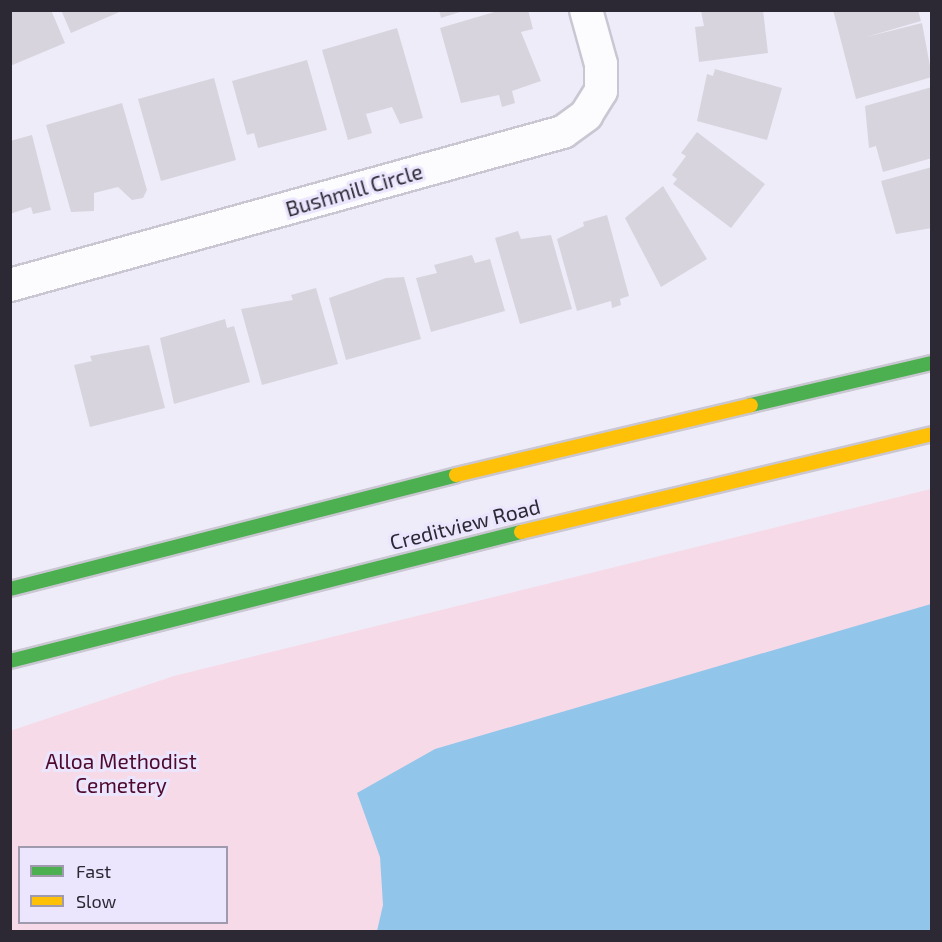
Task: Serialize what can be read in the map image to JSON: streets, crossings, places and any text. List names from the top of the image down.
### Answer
{
  "streets": {
    "main road": ["Creditview Road"],
    "street": ["Bushmill Circle"]
  },
  "parks": ["Alloa Methodist Cemetery"],
  "legend": ["Fast", "Slow"]
}
